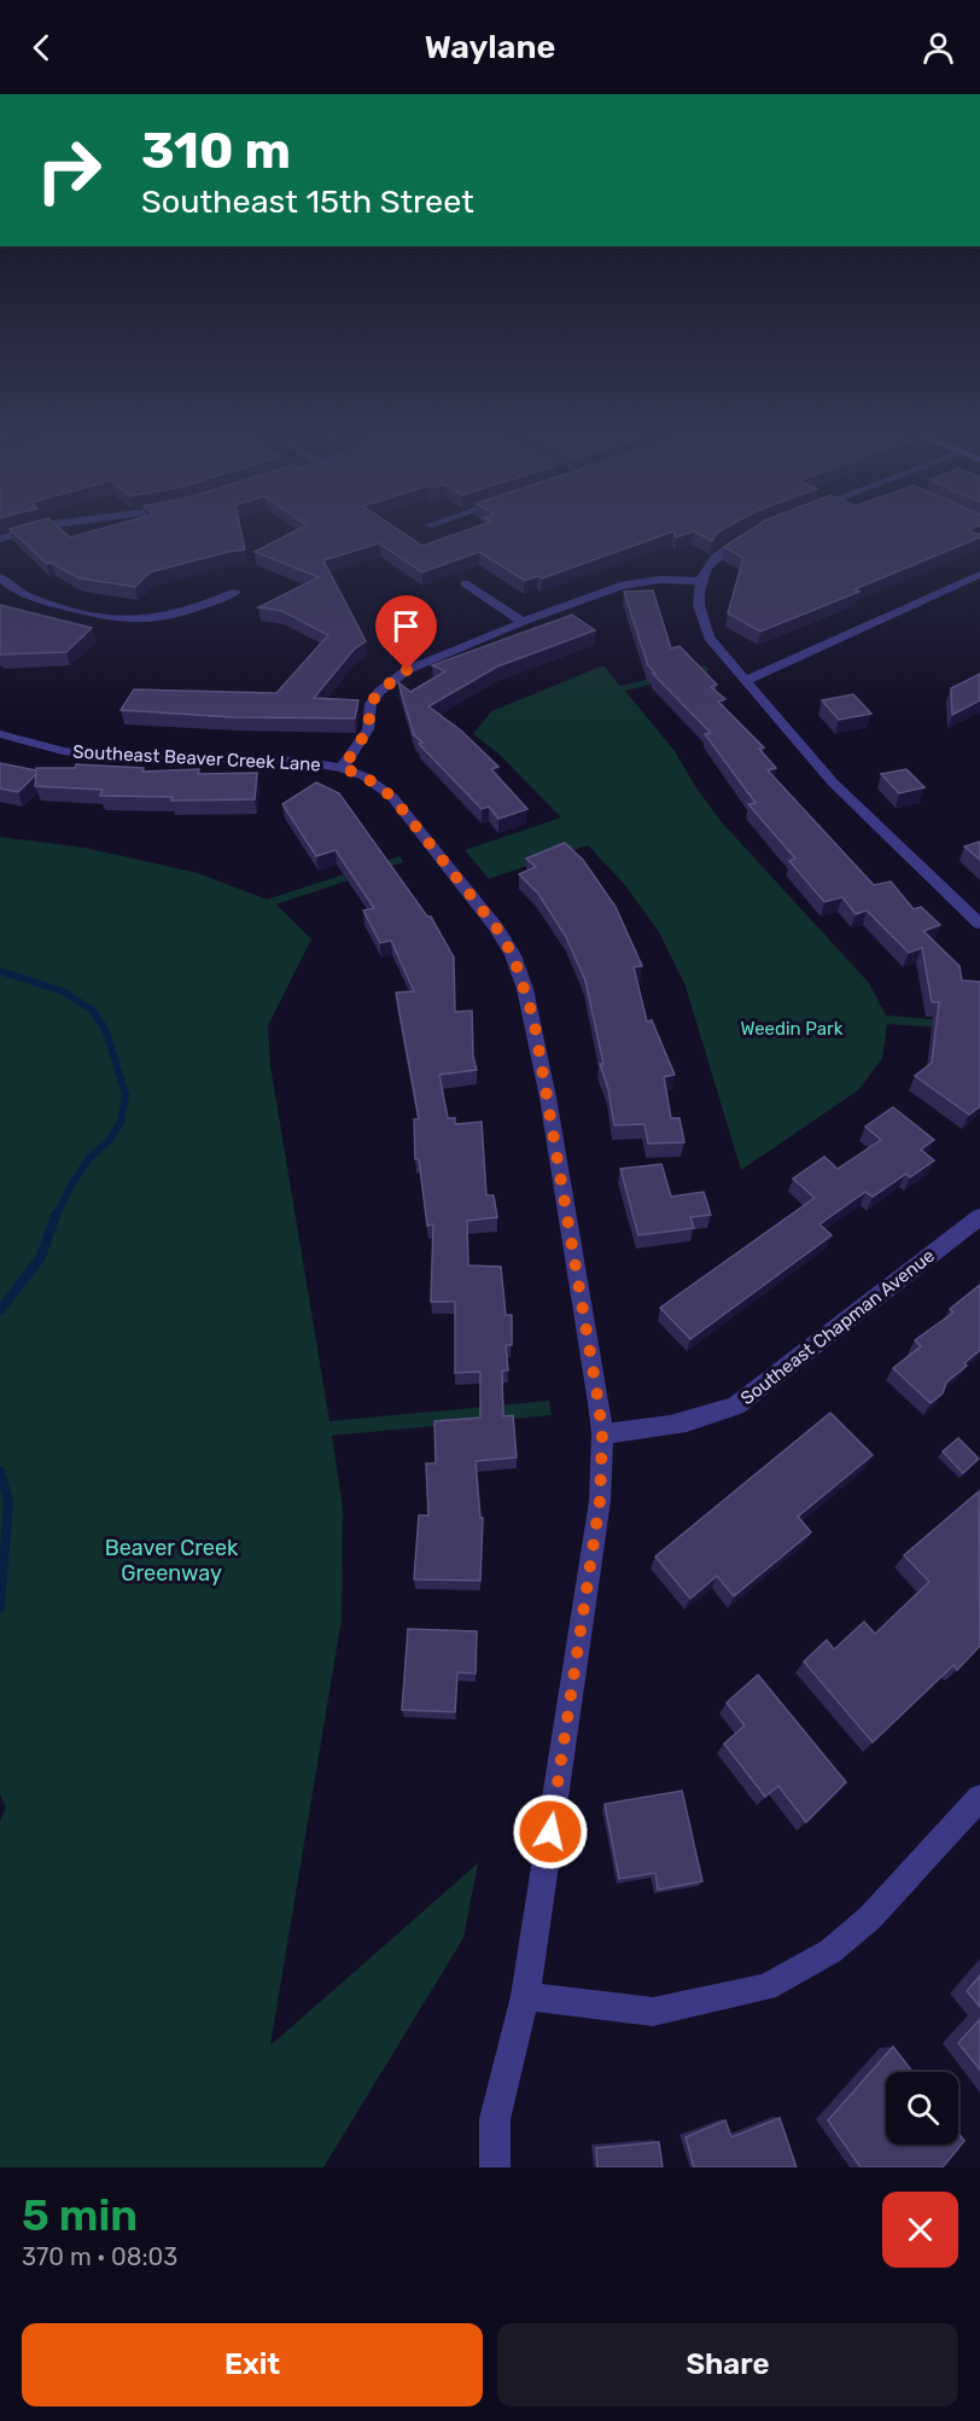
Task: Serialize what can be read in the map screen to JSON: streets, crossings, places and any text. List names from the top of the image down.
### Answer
{
  "streets": {
    "street": ["Southeast Beaver Creek Lane", "Southeast Chapman Avenue"]
  },
  "crossings": [
    ["Southeast Beaver Creek Lane", "Southeast Chapman Avenue"]
  ],
  "parks": ["Weedin Park", "Beaver Creek Greenway"],
  "page": {
    "header": "Waylane",
    "turn": ["310 m", "Southeast 15th Street"],
    "heading": ["5 min", "370 m · 08:03"],
    "buttons": ["Exit", "Share"]
  }
}
